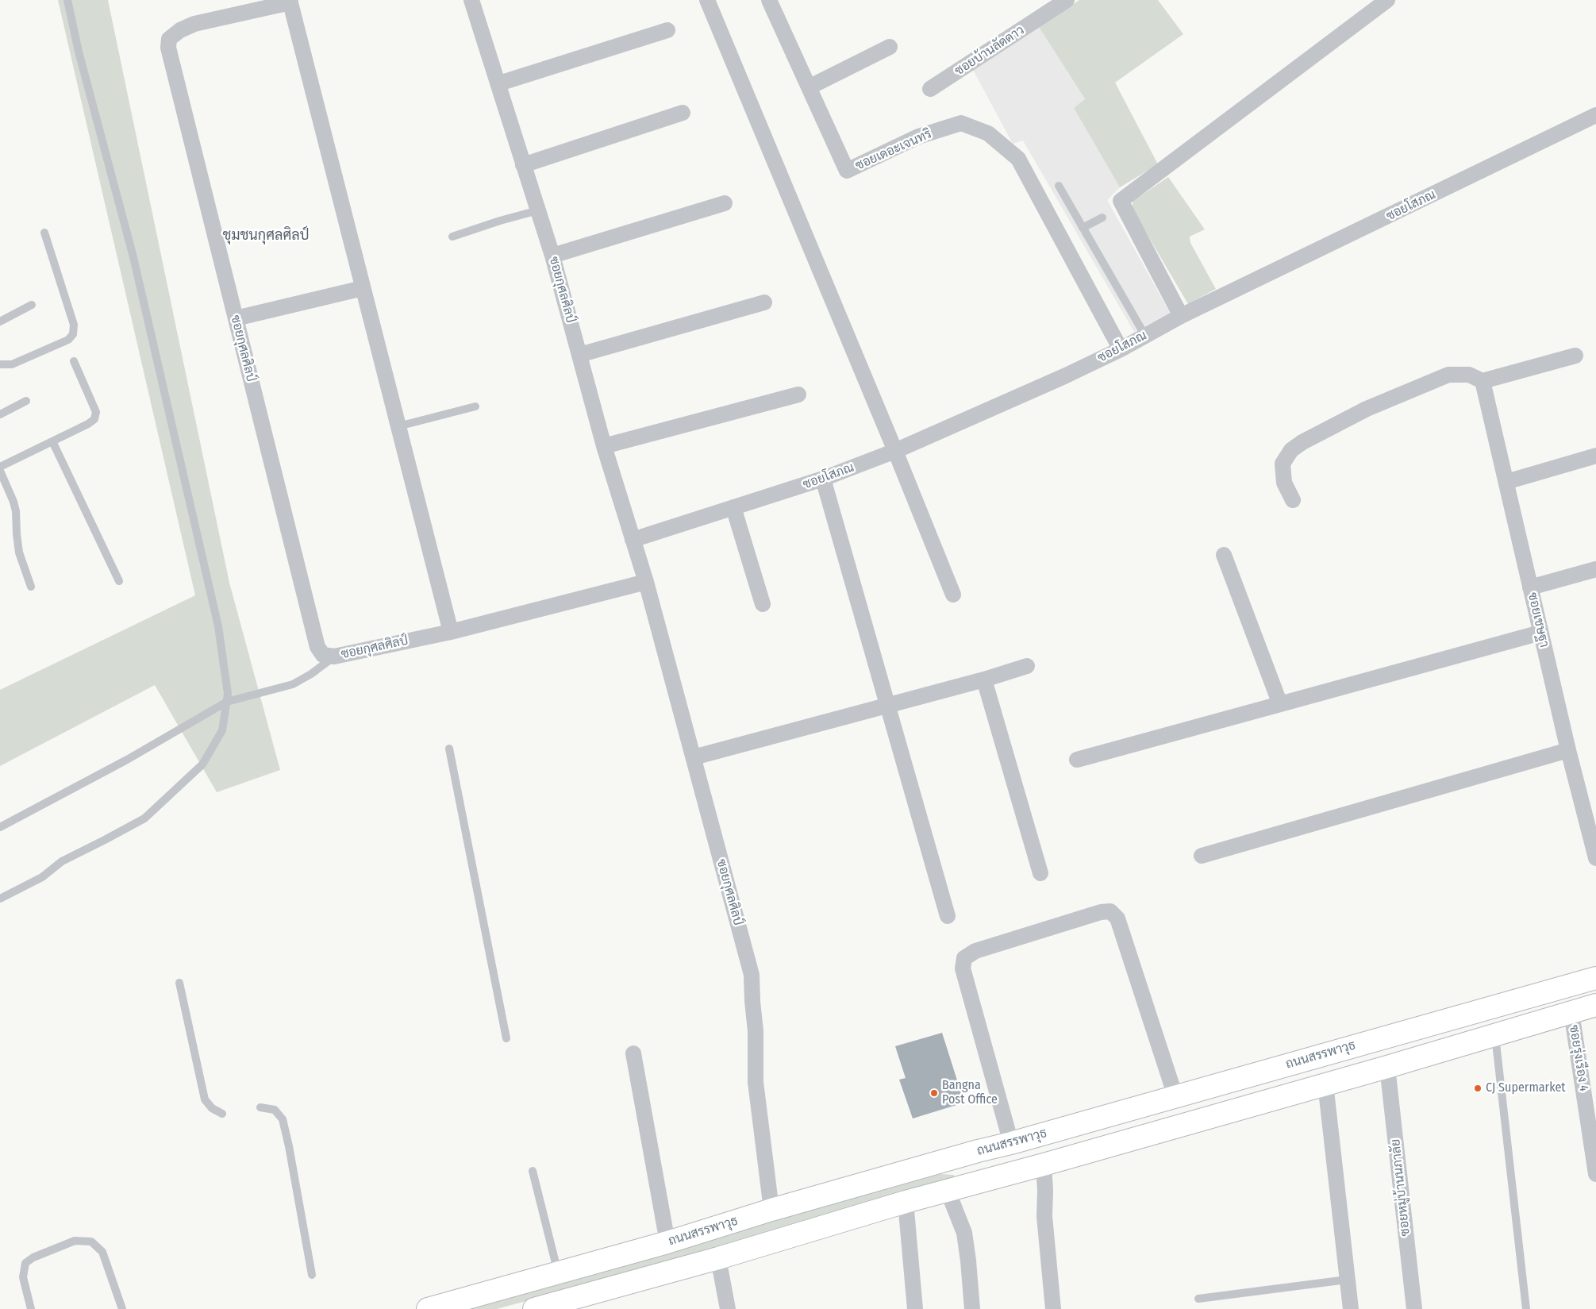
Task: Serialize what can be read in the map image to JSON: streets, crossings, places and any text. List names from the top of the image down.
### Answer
{
  "streets": {
    "main road": ["ถนนสรรพาวุธ"],
    "street": [
      "ซอยบ้านลัดดาว",
      "ซอยเดอะเจนทริ",
      "ซอยโสภณ",
      "ซอยกุศลศิลป์",
      "ซอยเชษฐา",
      "ซอยรุ่งเรือง 4",
      "ซอยหมู่บ้านนภาลัย"
    ]
  },
  "crossings": [
    ["ซอยเดอะเจนทริ", "ซอยโสภณ"],
    ["ซอยโสภณ", "ซอยกุศลศิลป์"],
    ["ซอยกุศลศิลป์", "ถนนสรรพาวุธ"]
  ],
  "districts": ["ชุมชนกุศลศิลป์"],
  "places": ["CJ Supermarket", "Bangna Post Office"]
}
